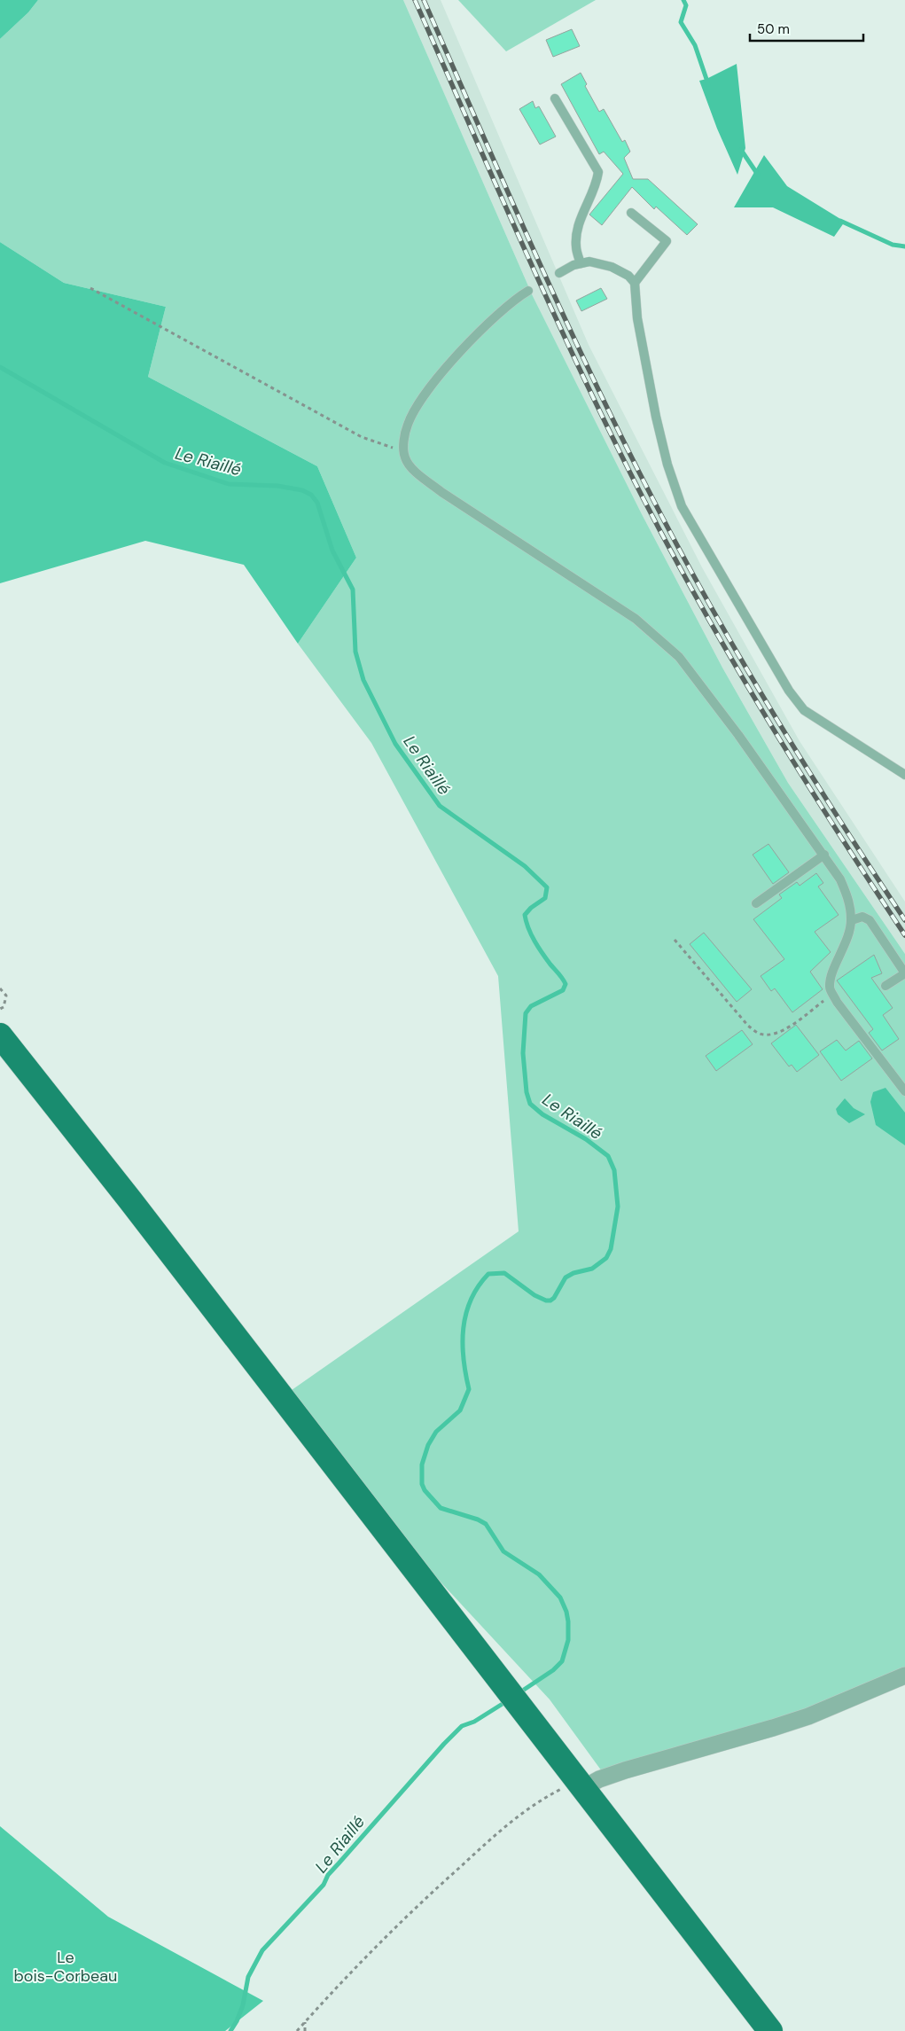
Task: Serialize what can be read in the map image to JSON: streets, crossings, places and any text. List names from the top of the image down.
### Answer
{
  "water": ["Le Riaillé"],
  "parks": ["Le bois-Corbeau"],
  "scale_bar": "50 m"
}
